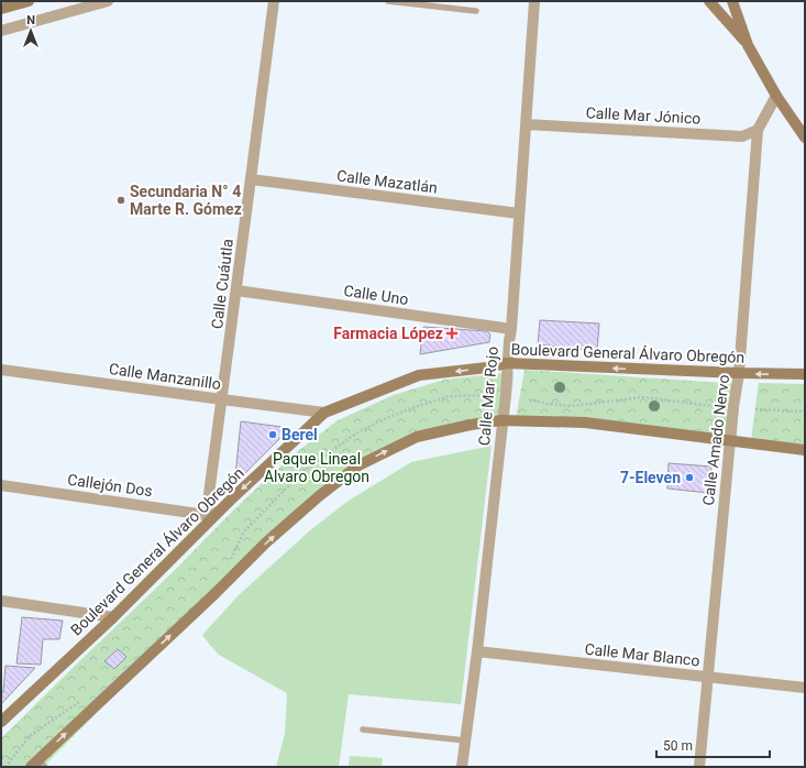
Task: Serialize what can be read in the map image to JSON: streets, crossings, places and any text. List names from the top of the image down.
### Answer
{
  "streets": {
    "main road": ["Boulevard General Álvaro Obregón"],
    "street": [
      "Calle Mar Jónico",
      "Calle Mazatlán",
      "Calle Cuáutla",
      "Calle Uno",
      "Calle Manzanillo",
      "Calle Mar Rojo",
      "Calle Amado Nervo",
      "Callejón Dos",
      "Calle Mar Blanco"
    ]
  },
  "crossings": [
    ["Calle Mar Jónico", "Calle Mar Rojo"],
    ["Calle Mar Jónico", "Calle Amado Nervo"],
    ["Calle Mazatlán", "Calle Cuáutla"],
    ["Calle Mazatlán", "Calle Mar Rojo"],
    ["Calle Cuáutla", "Calle Uno"],
    ["Calle Cuáutla", "Boulevard General Álvaro Obregón"],
    ["Calle Cuáutla", "Calle Manzanillo"],
    ["Calle Cuáutla", "Callejón Dos"],
    ["Calle Uno", "Calle Mar Rojo"],
    ["Boulevard General Álvaro Obregón", "Calle Manzanillo"],
    ["Boulevard General Álvaro Obregón", "Calle Mar Rojo"],
    ["Boulevard General Álvaro Obregón", "Calle Amado Nervo"],
    ["Boulevard General Álvaro Obregón", "Callejón Dos"],
    ["Calle Mar Rojo", "Calle Mar Blanco"],
    ["Calle Amado Nervo", "Calle Mar Blanco"]
  ],
  "parks": ["Paque Lineal Alvaro Obregon"],
  "places": {
    "other": ["Secundaria N° 4 Marte R. Gómez", "Berel", "7-Eleven"],
    "health": ["Farmacia López"]
  },
  "scale_bar": "50 m",
  "north": "top"
}
